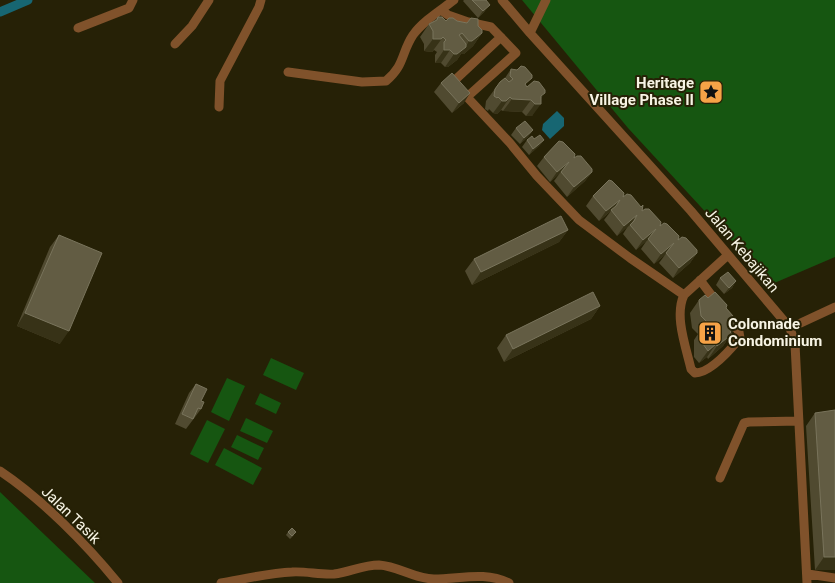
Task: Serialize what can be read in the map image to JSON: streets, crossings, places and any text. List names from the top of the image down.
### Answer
{
  "streets": {
    "street": ["Jalan Kebajikan", "Jalan Tasik"]
  },
  "places": {
    "place": ["Heritage Village Phase II"],
    "building": ["Colonnade Condominium"]
  }
}
